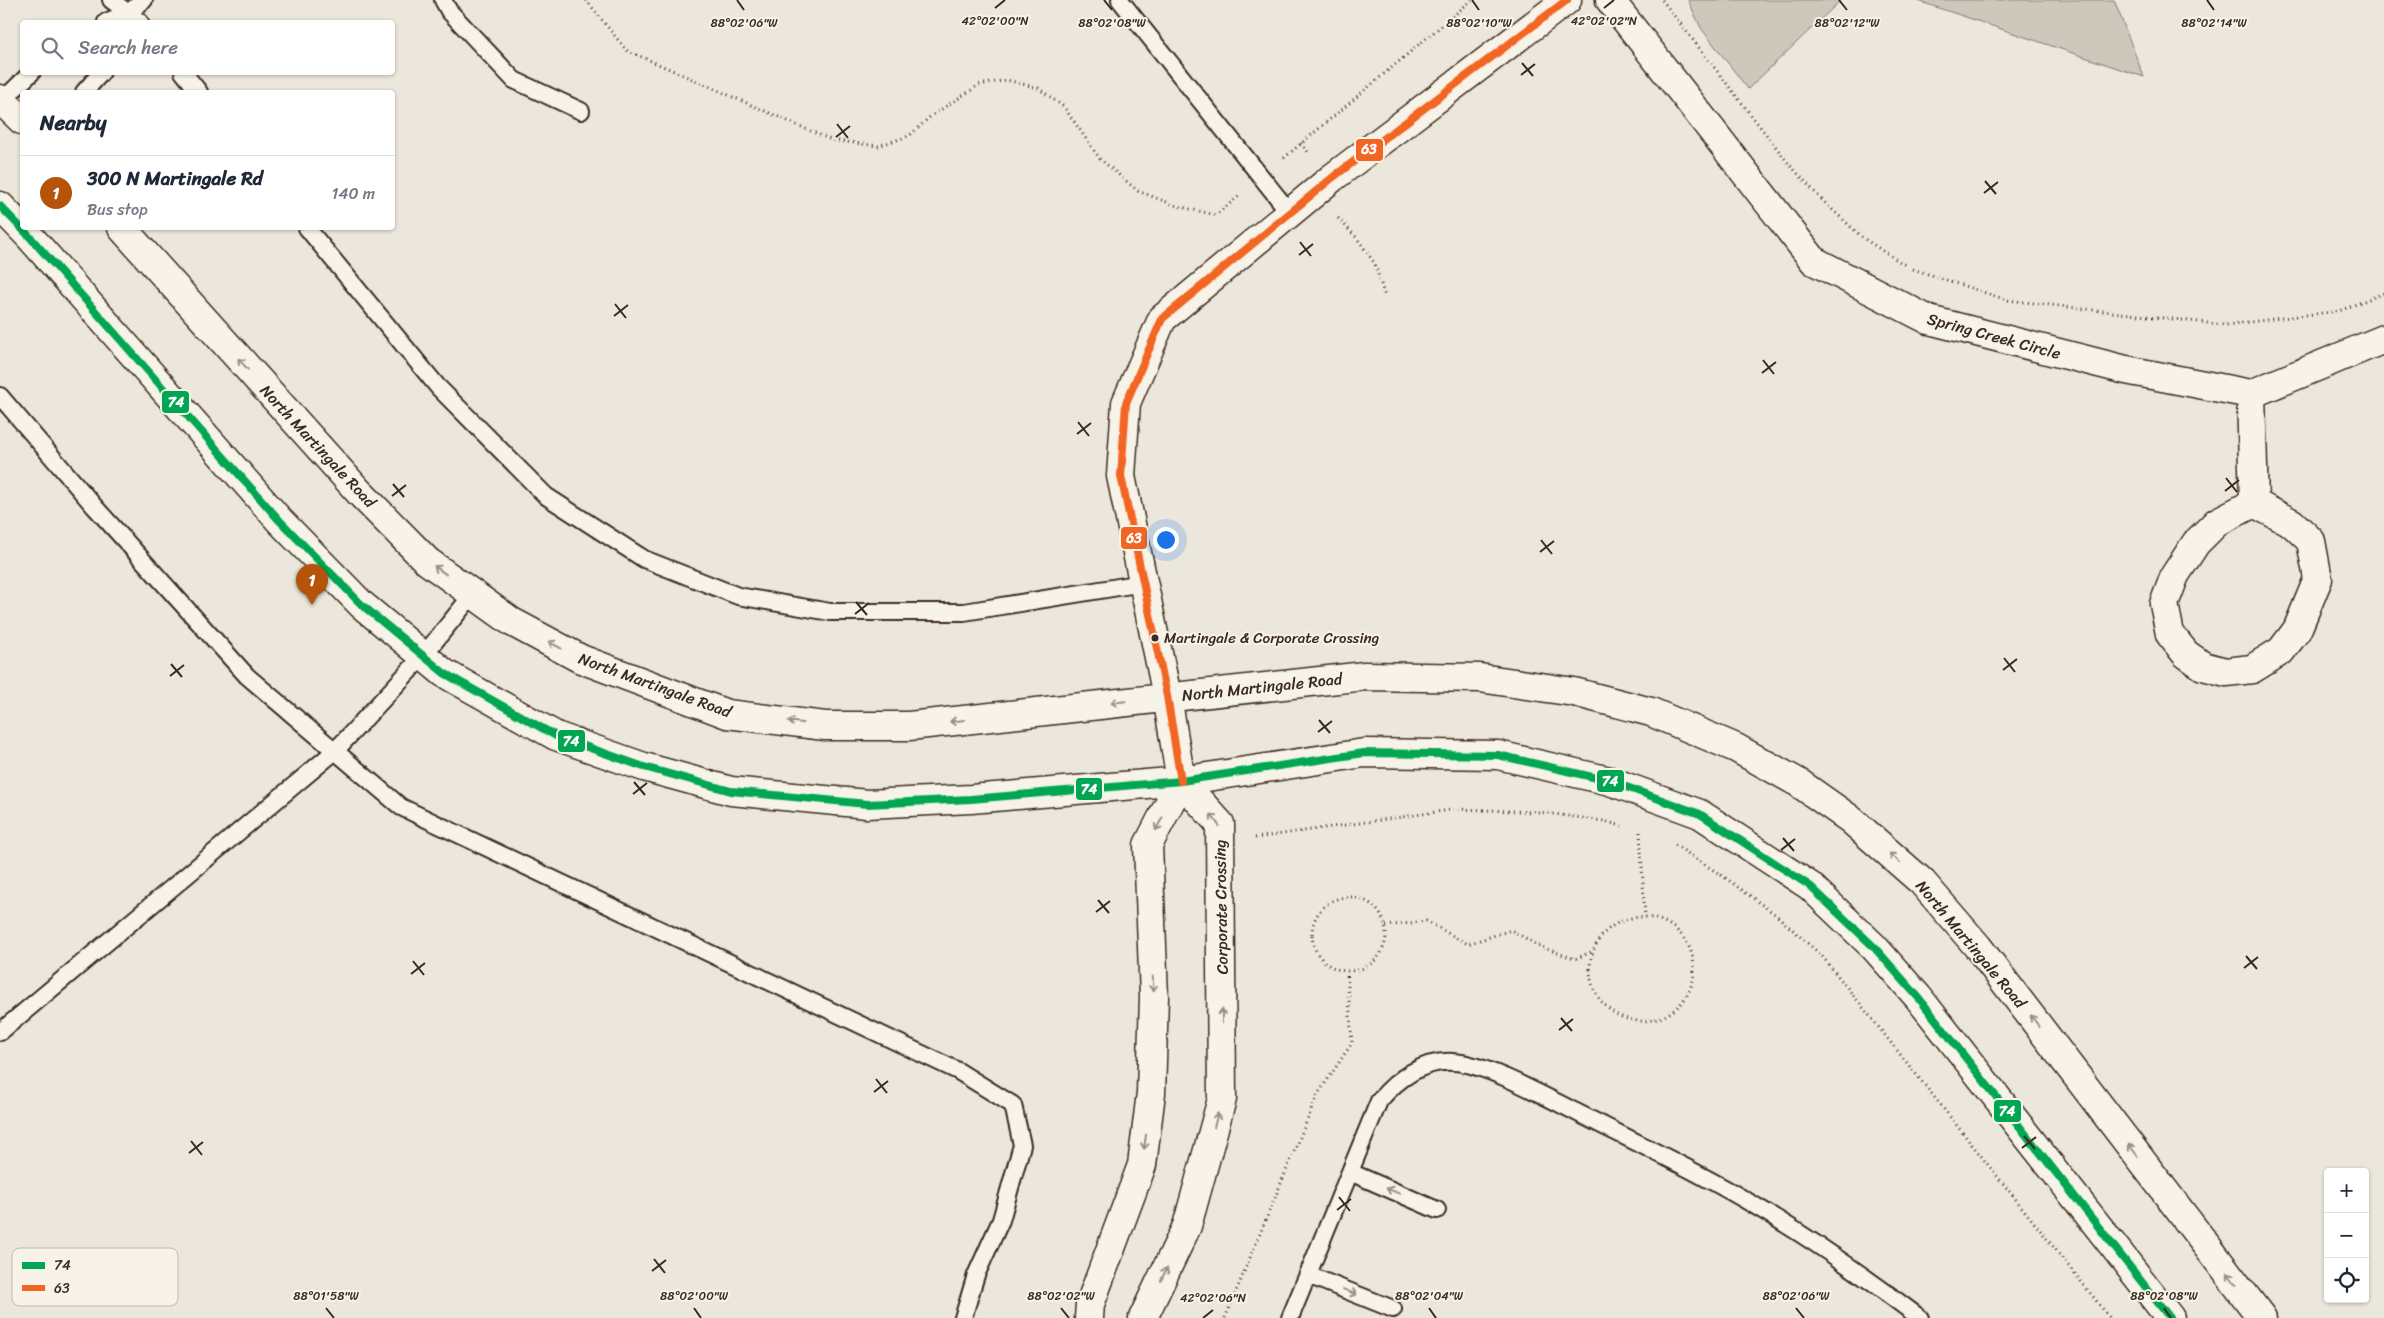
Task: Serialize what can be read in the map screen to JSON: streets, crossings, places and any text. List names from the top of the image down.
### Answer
{
  "streets": {
    "street": ["Spring Creek Circle", "North Martingale Road", "Corporate Crossing"]
  },
  "places": ["Martingale & Corporate Crossing"],
  "lines": ["transit line 63", "transit line 74"],
  "legend": ["74", "63"],
  "page": {
    "search": "Search here",
    "heading": "Nearby",
    "list": [
      {
        "mark": "1",
        "name": "300 N Martingale Rd",
        "note": "Bus stop",
        "value": "140 m"
      }
    ],
    "pins": "1",
    "map_buttons": ["+", "−"]
  },
  "coordinates": [
    "42°02'00\"N",
    "42°02'02\"N",
    "88°02'10\"W",
    "88°02'12\"W",
    "88°02'14\"W",
    "88°02'06\"W",
    "88°02'08\"W",
    "88°01'58\"W",
    "88°02'00\"W",
    "88°02'02\"W",
    "88°02'04\"W",
    "42°02'06\"N"
  ]
}
